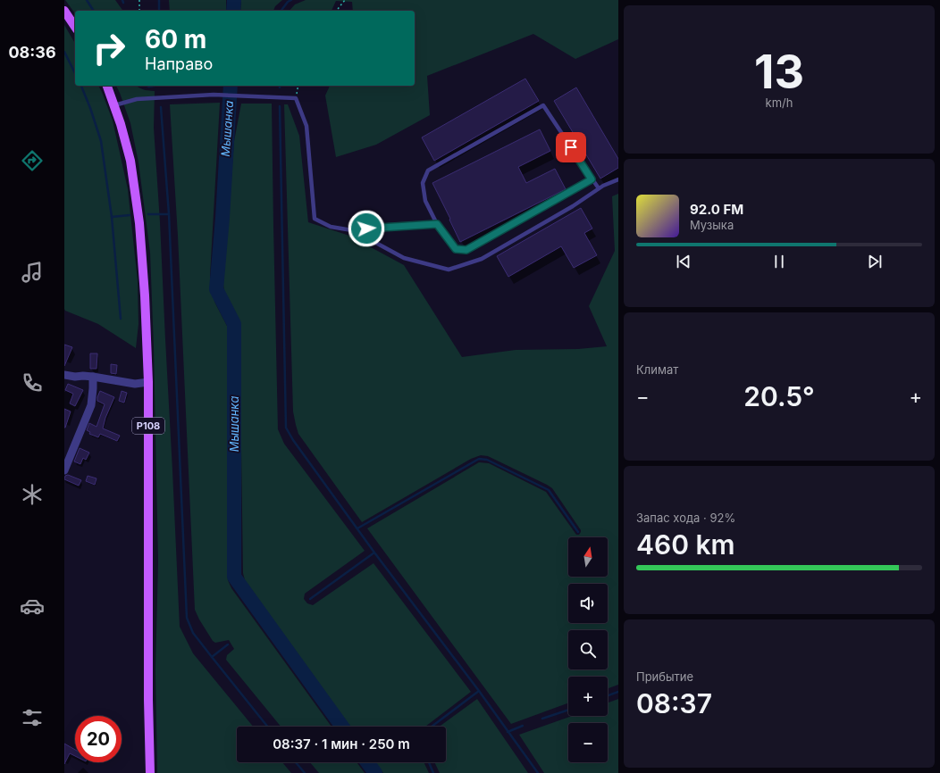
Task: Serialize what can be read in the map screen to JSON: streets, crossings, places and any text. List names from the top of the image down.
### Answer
{
  "streets": {
    "main road": ["Р108"]
  },
  "water": ["Мышанка"],
  "north": "top",
  "page": {
    "tabs": "08:36",
    "tile": [
      ["13", "km/h"],
      "Климат",
      ["Запас хода · 92%", "460 km"],
      ["Прибытие", "08:37"]
    ],
    "turn": ["60 m", "Направо"],
    "song": ["92.0 FM", "Музыка"],
    "heat": ["−", "20.5°", "+"],
    "map_buttons": ["+", "−"],
    "limit": "20",
    "trip": "08:37 · 1 мин · 250 m"
  }
}
